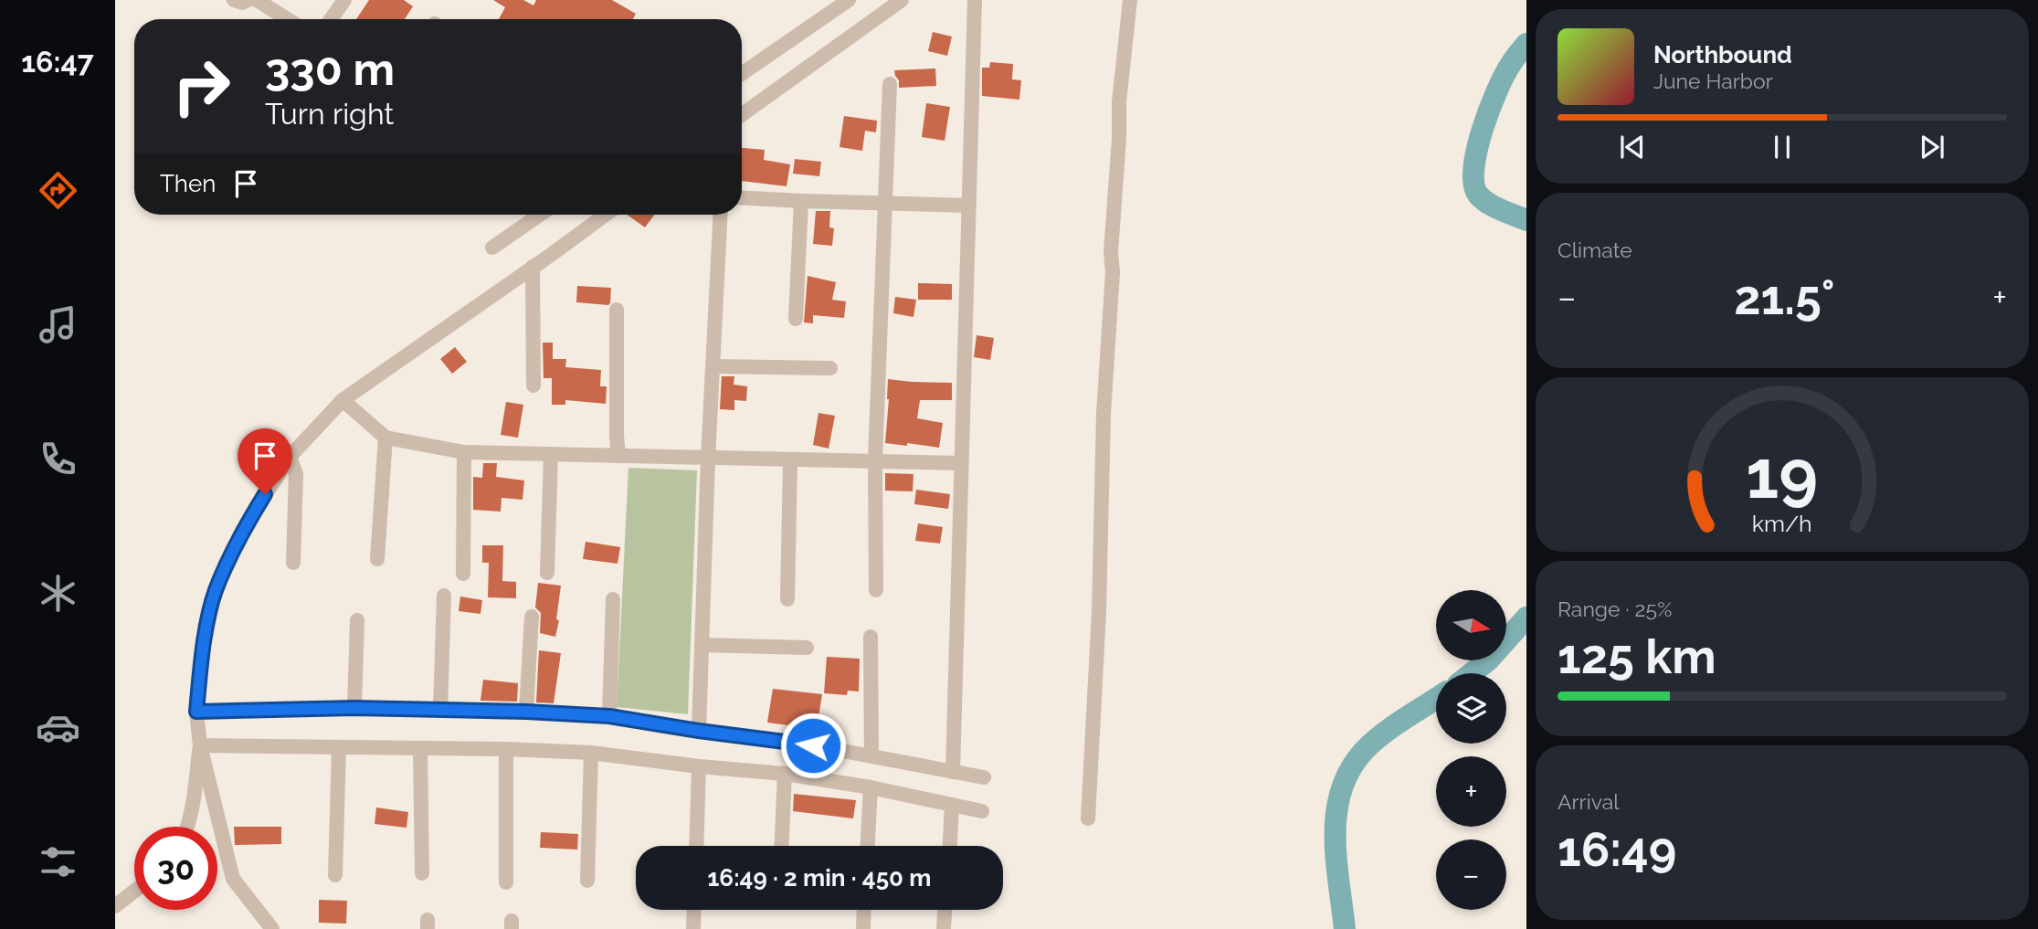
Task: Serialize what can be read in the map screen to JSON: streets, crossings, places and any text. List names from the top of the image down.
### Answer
{
  "north": "right",
  "page": {
    "tabs": "16:47",
    "turn": ["330 m", "Turn right"],
    "song": ["Northbound", "June Harbor"],
    "then": "Then",
    "tile": [
      "Climate",
      ["Range · 25%", "125 km"],
      ["Arrival", "16:49"]
    ],
    "heat": ["−", "21.5°", "+"],
    "map_buttons": ["+", "−"],
    "limit": "30",
    "trip": "16:49 · 2 min · 450 m",
    "gauge": ["19", "km/h"]
  }
}
